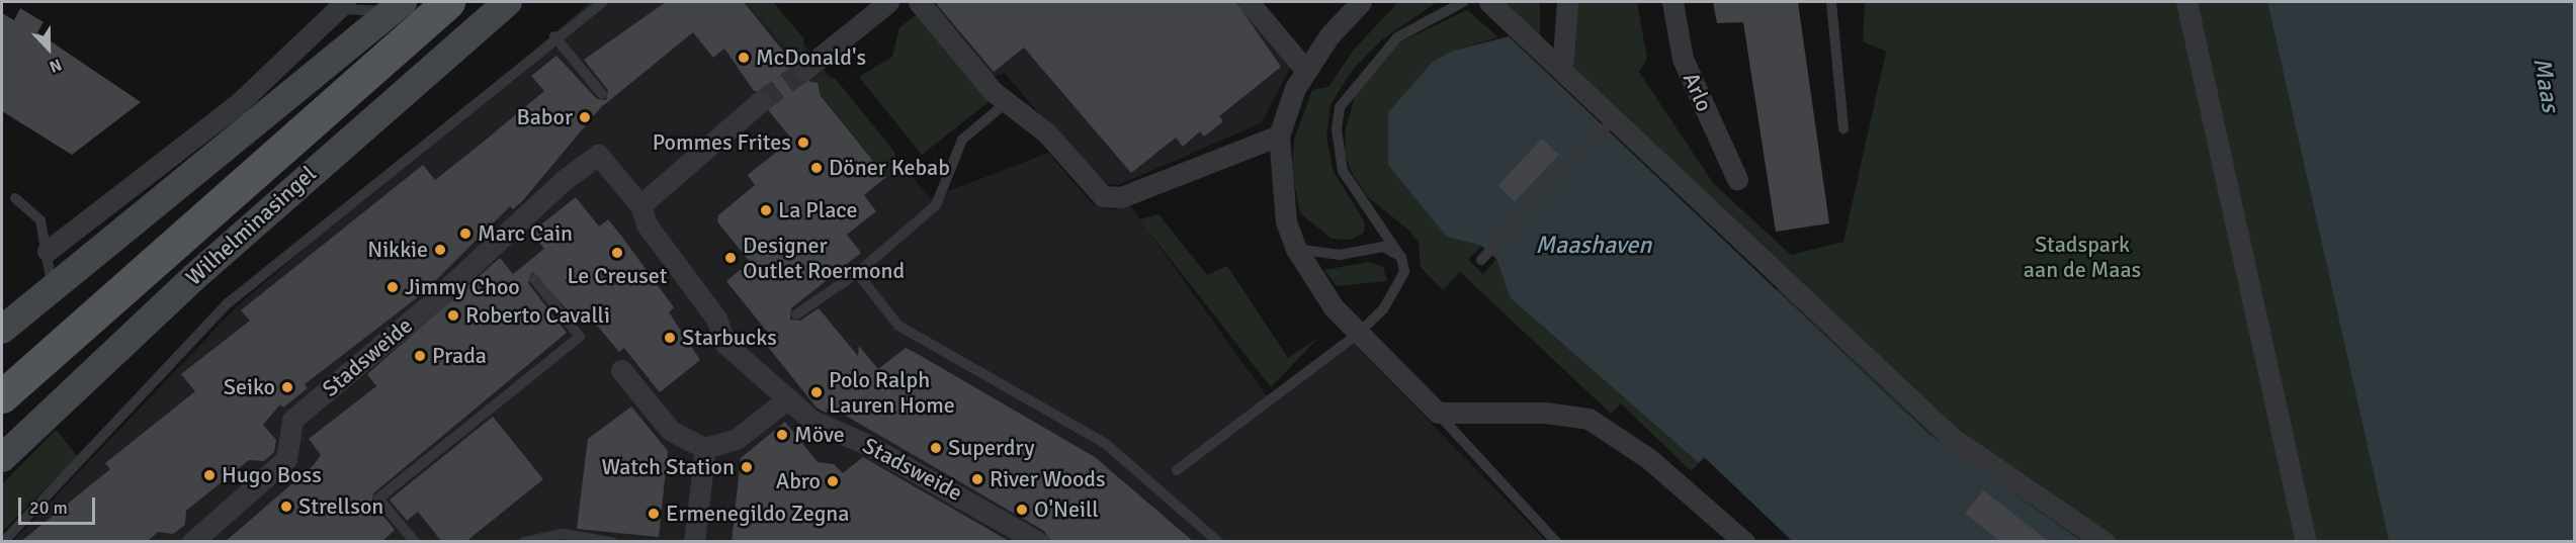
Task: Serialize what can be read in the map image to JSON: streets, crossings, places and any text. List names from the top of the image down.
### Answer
{
  "streets": {
    "main road": ["Wilhelminasingel"],
    "street": ["Arlo", "Stadsweide"]
  },
  "water": ["Maas", "Maashaven"],
  "parks": ["Stadspark aan de Maas"],
  "places": [
    "McDonald's",
    "Babor",
    "Pommes Frites",
    "Döner Kebab",
    "La Place",
    "Marc Cain",
    "Nikkie",
    "Le Creuset",
    "Designer Outlet Roermond",
    "Jimmy Choo",
    "Roberto Cavalli",
    "Starbucks",
    "Prada",
    "Seiko",
    "Polo Ralph Lauren Home",
    "Möve",
    "Superdry",
    "Watch Station",
    "Hugo Boss",
    "River Woods",
    "Abro",
    "Strellson",
    "O'Neill",
    "Ermenegildo Zegna"
  ],
  "scale_bar": "20 m",
  "north": "bottom"
}
